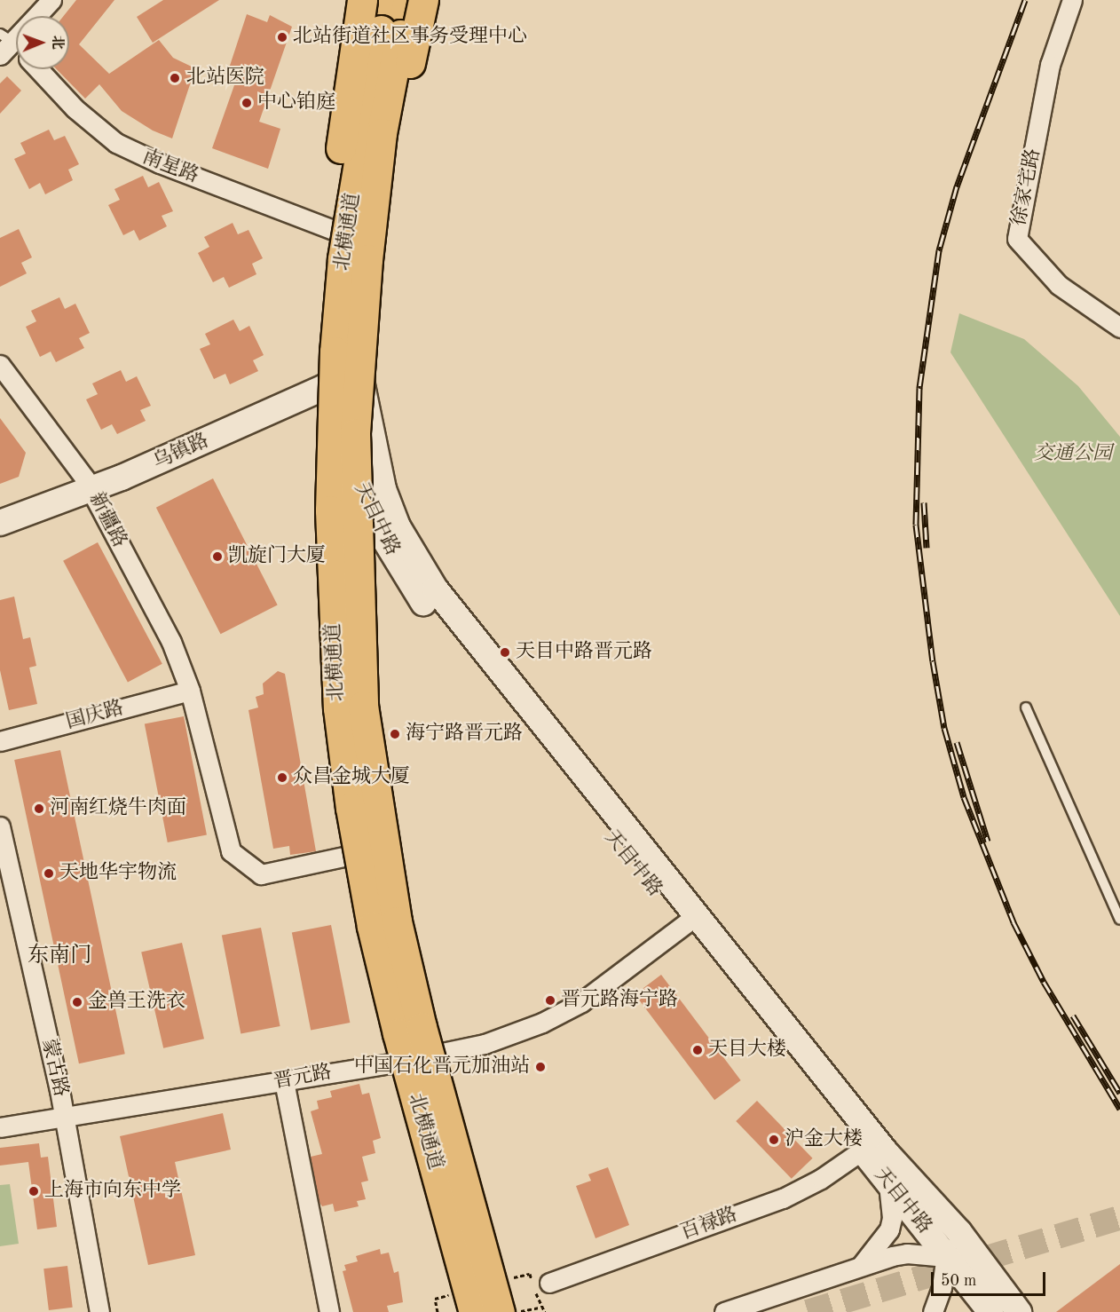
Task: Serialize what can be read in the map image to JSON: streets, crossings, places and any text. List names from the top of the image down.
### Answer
{
  "streets": {
    "highway": ["北横通道"],
    "main road": ["乌镇路", "天目中路"],
    "street": [
      "南星路",
      "徐家宅路",
      "新疆路",
      "国庆路",
      "蒙古路",
      "晋元路",
      "百禄路"
    ]
  },
  "crossings": [
    ["南星路", "北横通道"],
    ["乌镇路", "天目中路"],
    ["乌镇路", "新疆路"],
    ["天目中路", "晋元路"],
    ["天目中路", "百禄路"],
    ["新疆路", "国庆路"],
    ["蒙古路", "晋元路"]
  ],
  "districts": ["东南门"],
  "parks": ["交通公园"],
  "places": [
    "北站街道社区事务受理中心",
    "北站医院",
    "中心铂庭",
    "凯旋门大厦",
    "天目中路晋元路",
    "海宁路晋元路",
    "众昌金城大厦",
    "河南红烧牛肉面",
    "天地华宇物流",
    "晋元路海宁路",
    "金兽王洗衣",
    "天目大楼",
    "中国石化晋元加油站",
    "沪金大楼",
    "上海市向东中学"
  ],
  "scale_bar": "50 m",
  "north": "right"
}
